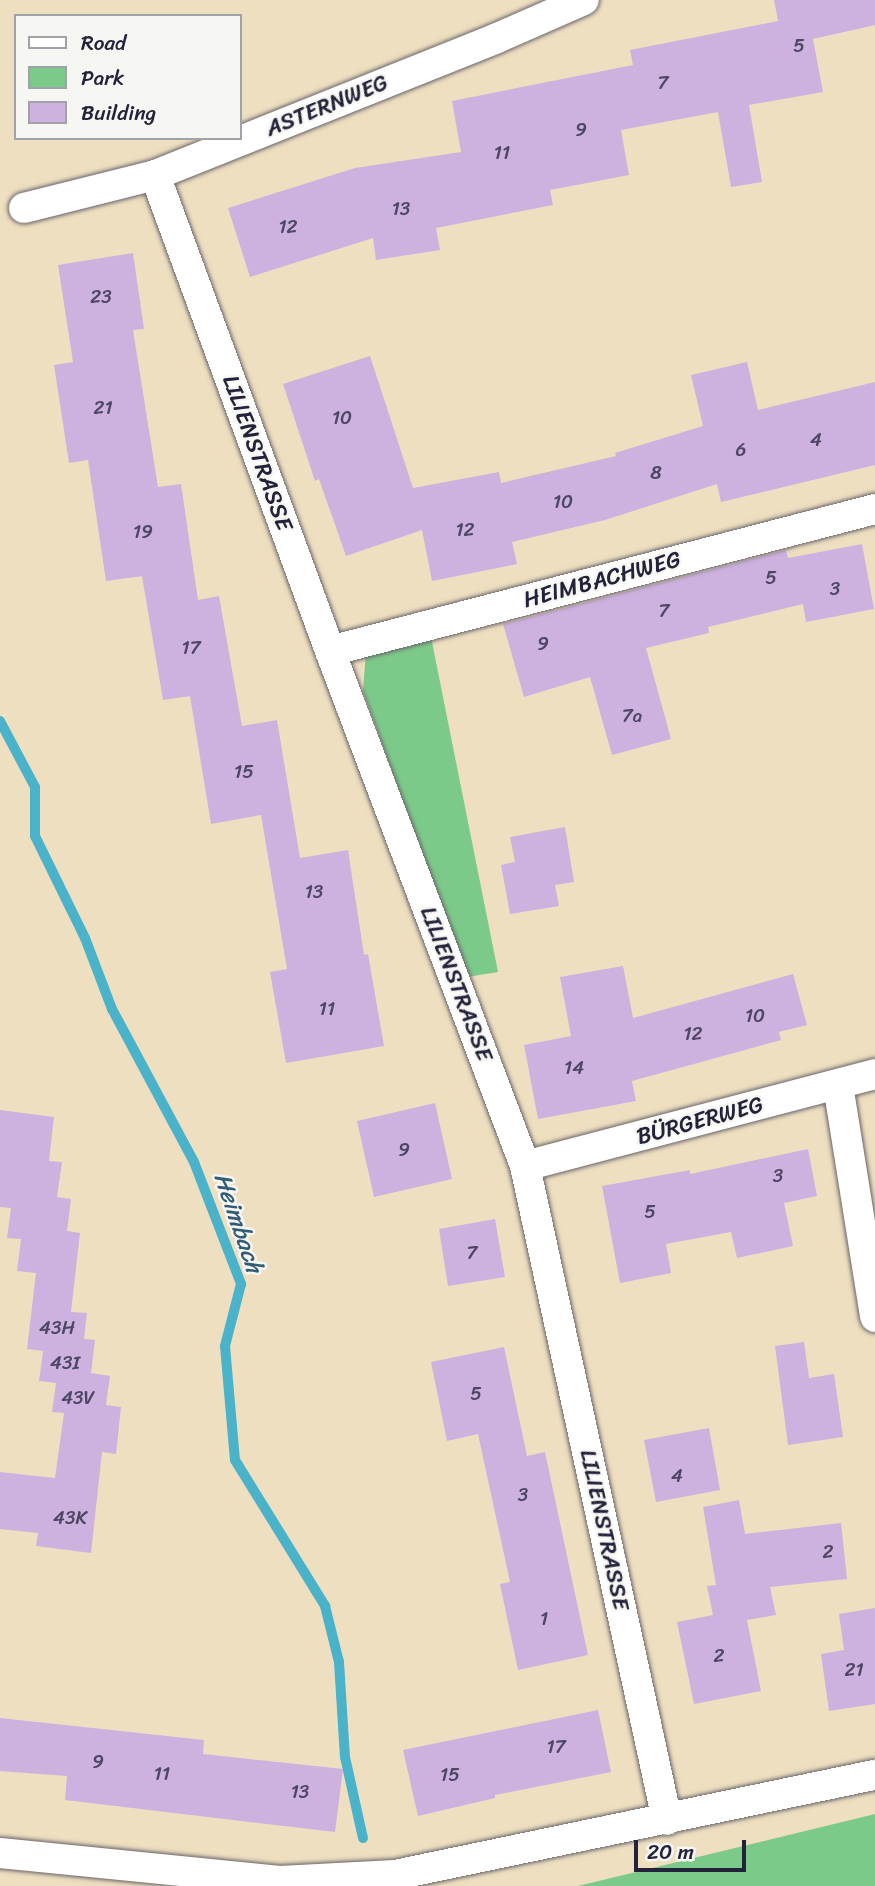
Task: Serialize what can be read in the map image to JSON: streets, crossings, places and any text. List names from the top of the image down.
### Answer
{
  "streets": {
    "street": [
      "ASTERNWEG",
      "LILIENSTRASSE",
      "HEIMBACHWEG",
      "BÜRGERWEG"
    ]
  },
  "crossings": [
    ["ASTERNWEG", "LILIENSTRASSE"],
    ["LILIENSTRASSE", "HEIMBACHWEG"],
    ["LILIENSTRASSE", "BÜRGERWEG"]
  ],
  "water": ["Heimbach"],
  "house_numbers": [
    "5",
    "7",
    "9",
    "11",
    "13",
    "12",
    "23",
    "21",
    "10",
    "4",
    "6",
    "8",
    "10",
    "12",
    "19",
    "5",
    "3",
    "7",
    "9",
    "17",
    "7a",
    "15",
    "13",
    "11",
    "10",
    "12",
    "14",
    "9",
    "3",
    "5",
    "7",
    "43H",
    "43I",
    "5",
    "43V",
    "4",
    "3",
    "43K",
    "2",
    "1",
    "2",
    "21",
    "17",
    "9",
    "11",
    "15",
    "13"
  ],
  "legend": ["Road", "Park", "Building"],
  "scale_bar": "20 m"
}
